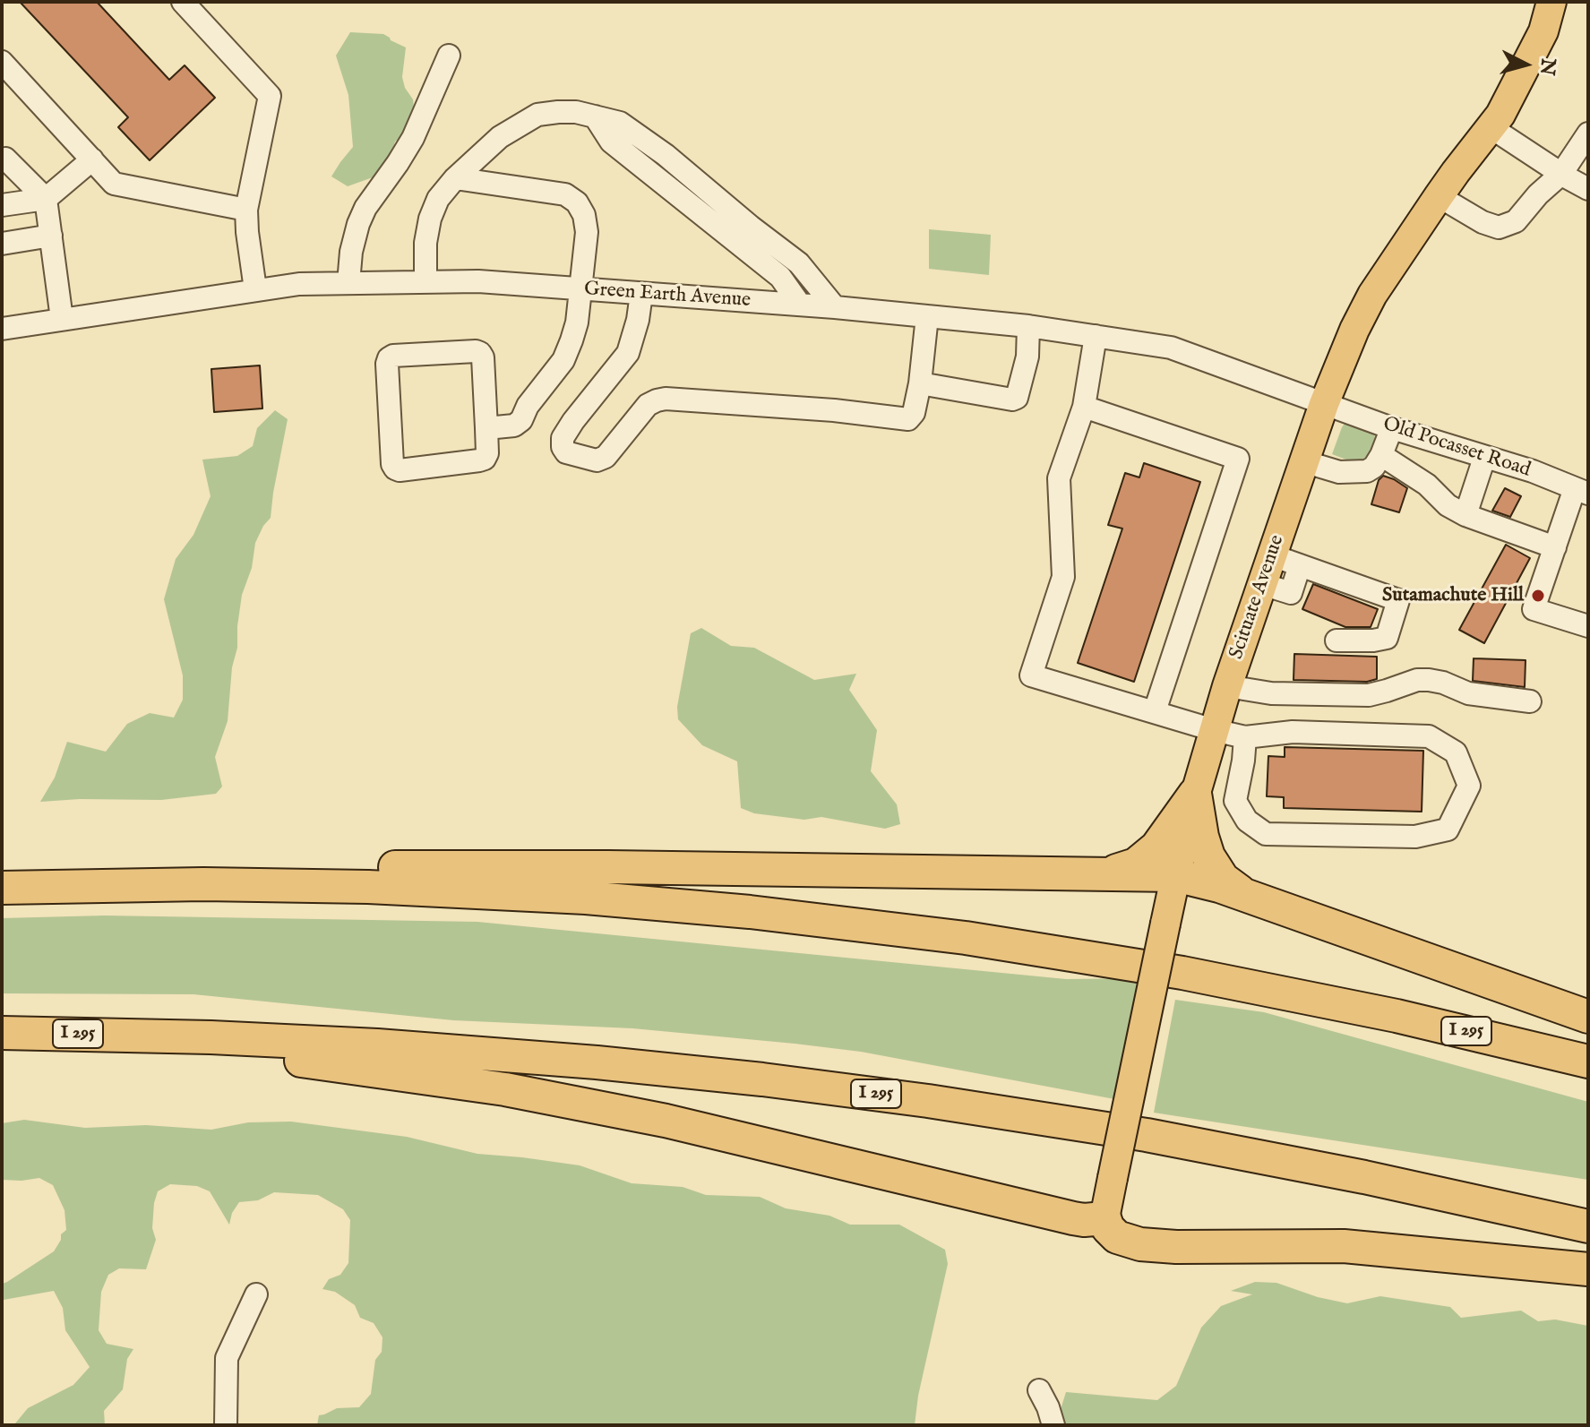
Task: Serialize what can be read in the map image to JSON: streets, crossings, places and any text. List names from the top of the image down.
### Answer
{
  "streets": {
    "highway": ["I 295"],
    "main road": ["Scituate Avenue"],
    "street": ["Green Earth Avenue", "Old Pocasset Road"]
  },
  "crossings": [
    ["Green Earth Avenue", "Old Pocasset Road"],
    ["Green Earth Avenue", "Scituate Avenue"],
    ["Old Pocasset Road", "Scituate Avenue"]
  ],
  "places": ["Sutamachute Hill"],
  "north": "right"
}
